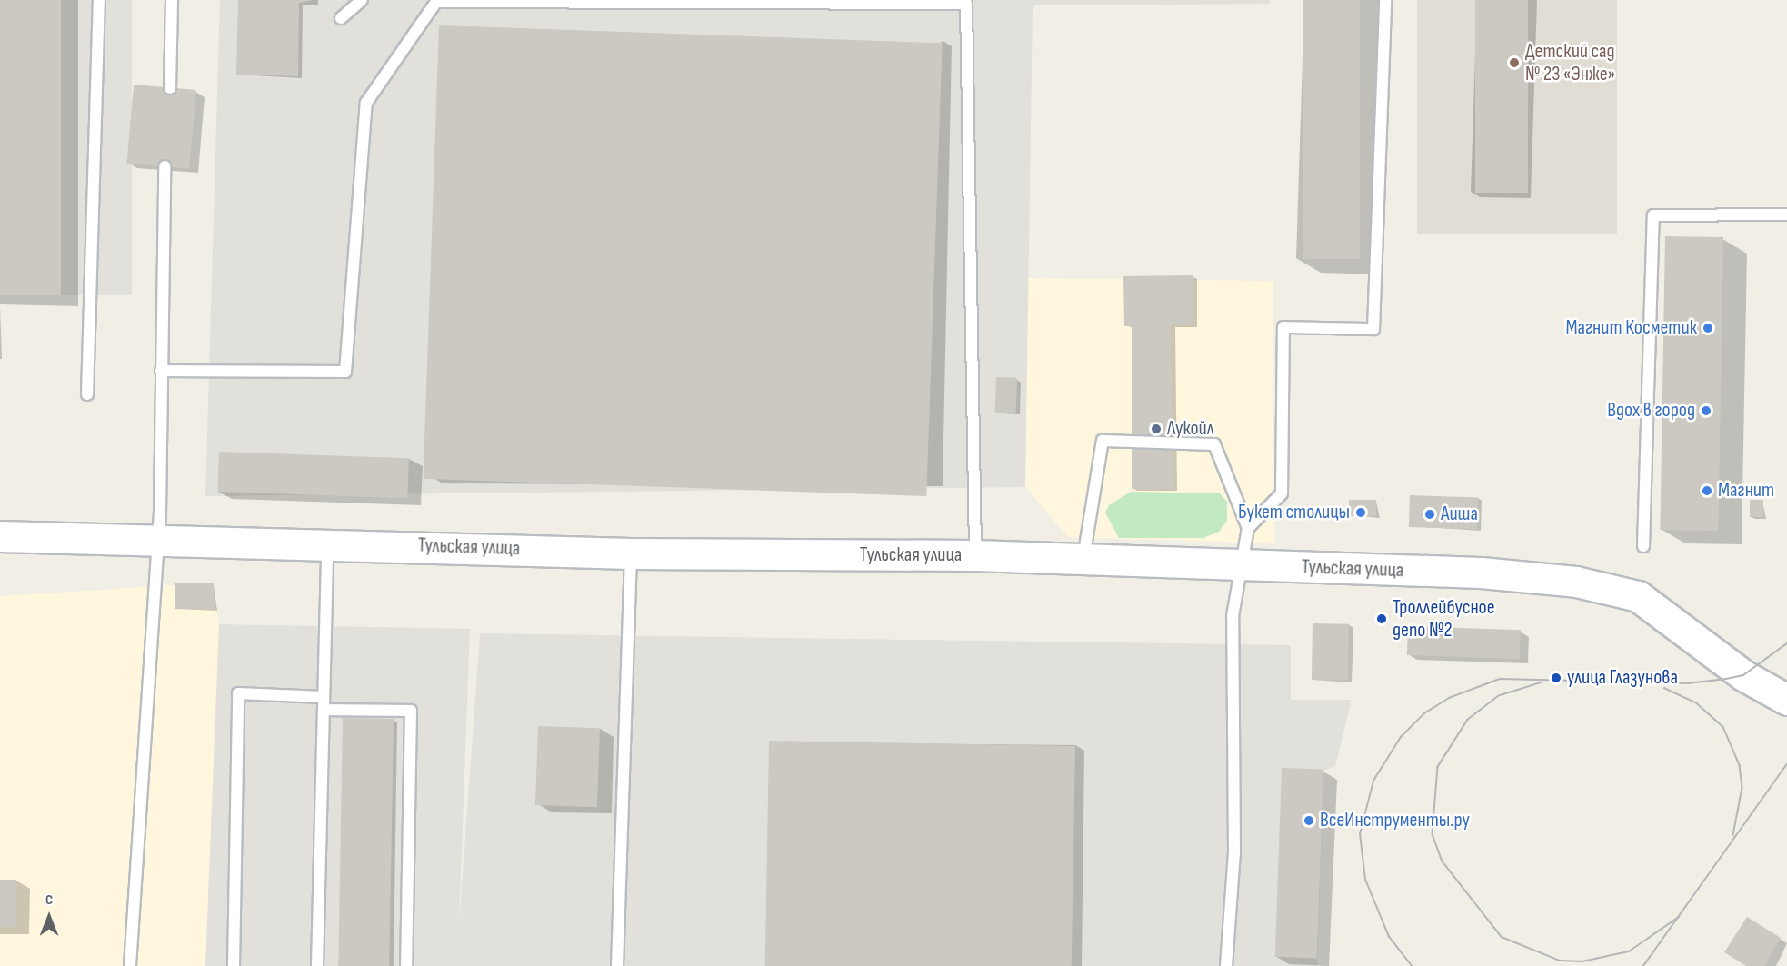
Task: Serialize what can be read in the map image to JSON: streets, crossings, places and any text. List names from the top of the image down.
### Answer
{
  "streets": {
    "main road": ["Тульская улица"]
  },
  "places": [
    "Детский сад № 23 «Энже»",
    "Магнит Косметик",
    "Вдох в город",
    "Лукойл",
    "Магнит",
    "Букет столицы",
    "Аиша",
    "Троллейбусное депо №2",
    "улица Глазунова",
    "ВсеИнструменты.ру"
  ],
  "north": "top"
}
